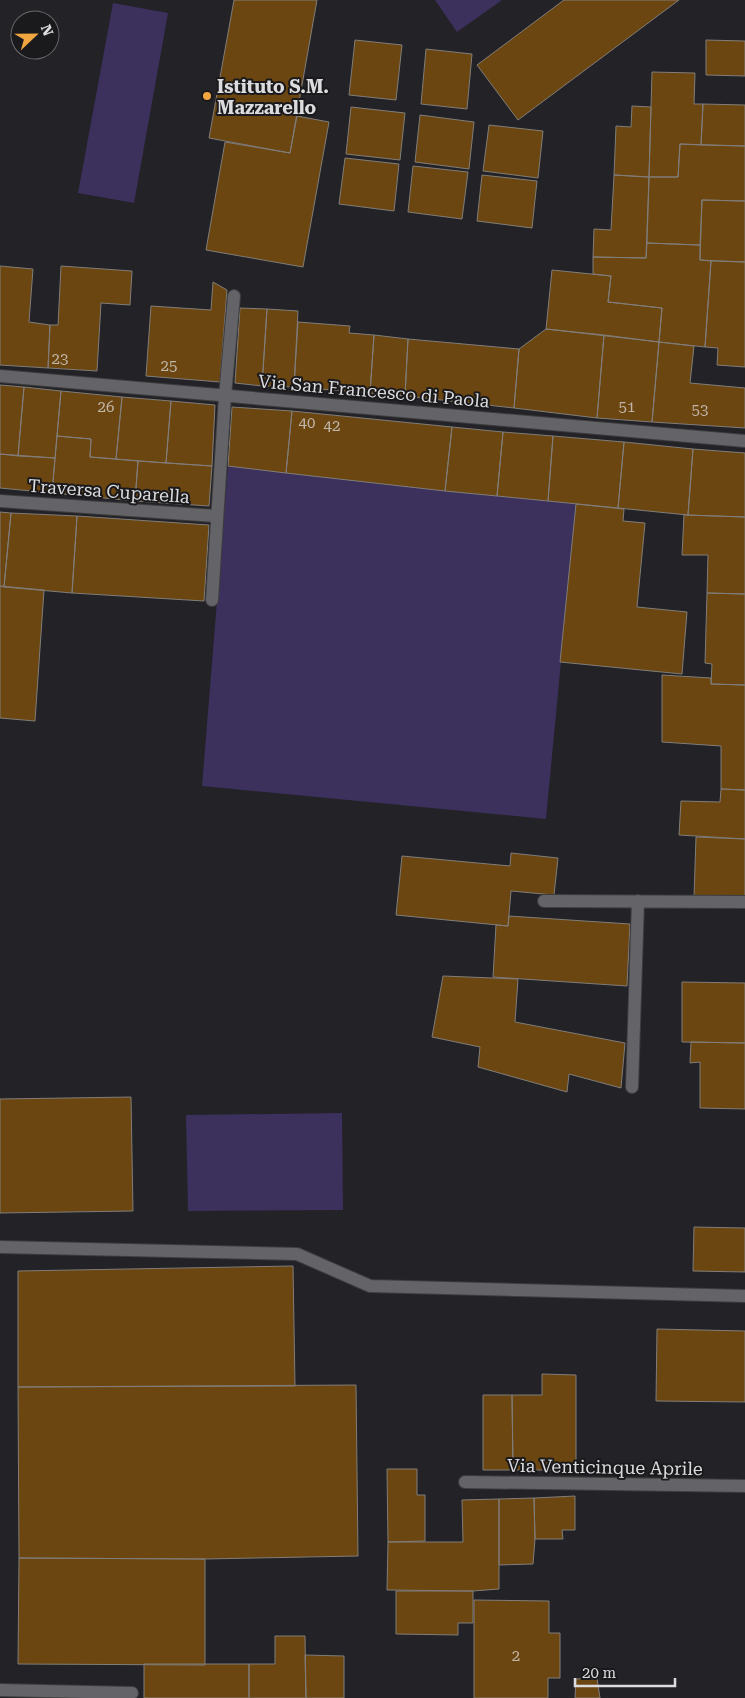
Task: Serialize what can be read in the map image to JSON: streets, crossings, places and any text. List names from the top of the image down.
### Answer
{
  "streets": {
    "street": ["Via San Francesco di Paola", "Traversa Cuparella", "Via Venticinque Aprile"]
  },
  "places": ["Istituto S.M. Mazzarello"],
  "house_numbers": [
    "23",
    "25",
    "26",
    "51",
    "53",
    "40",
    "42",
    "2"
  ],
  "scale_bar": "20 m",
  "north": "right"
}
